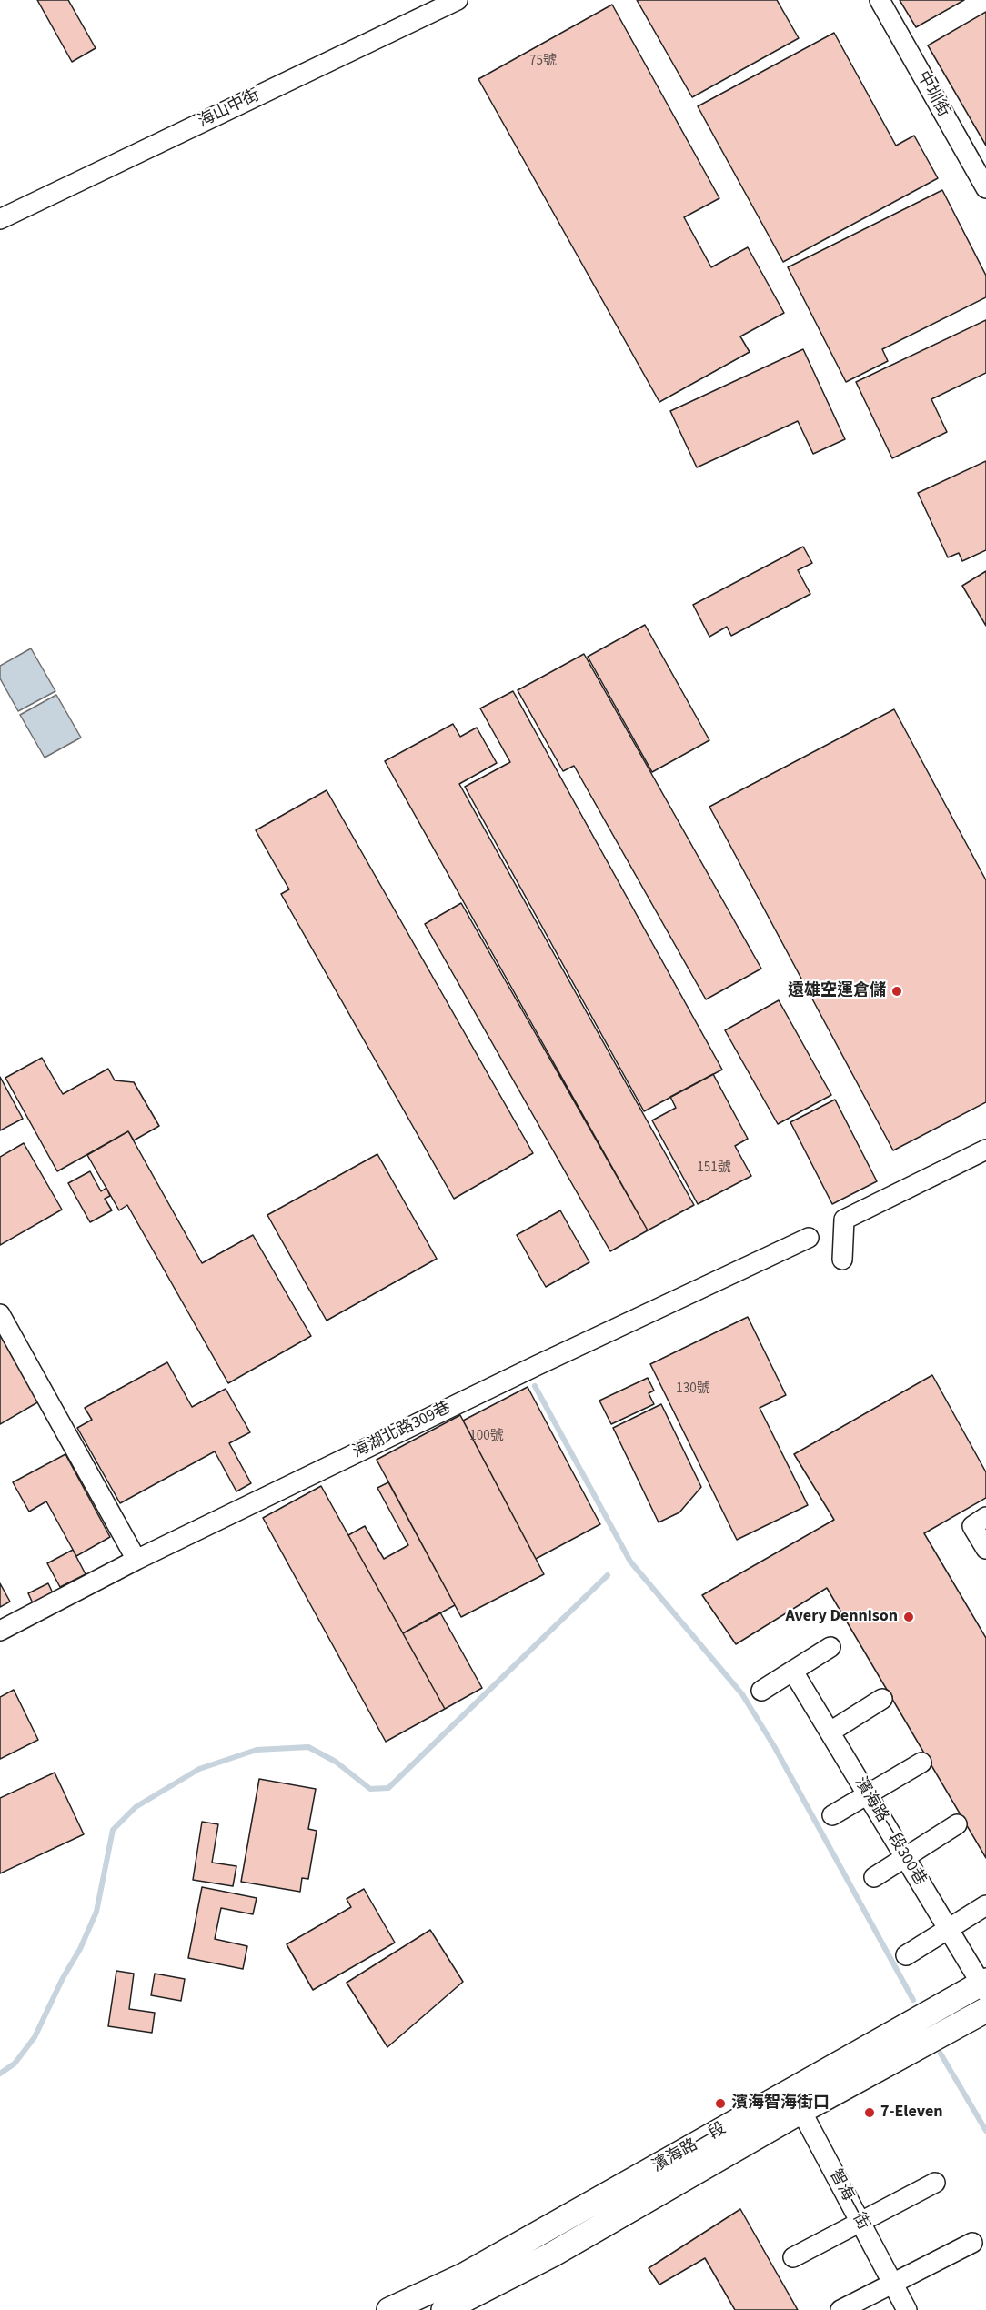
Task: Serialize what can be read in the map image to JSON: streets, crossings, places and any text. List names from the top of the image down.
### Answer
{
  "streets": {
    "main road": ["濱海路一段"],
    "street": [
      "中圳街",
      "海山中街",
      "海湖北路309巷",
      "濱海路一段300巷",
      "智海一街"
    ]
  },
  "crossings": [
    ["濱海路一段300巷", "濱海路一段"],
    ["濱海路一段", "智海一街"]
  ],
  "places": [
    "遠雄空運倉儲",
    "Avery Dennison",
    "濱海智海街口",
    "7-Eleven"
  ],
  "house_numbers": [
    "75號",
    "151號",
    "130號",
    "100號"
  ]
}
